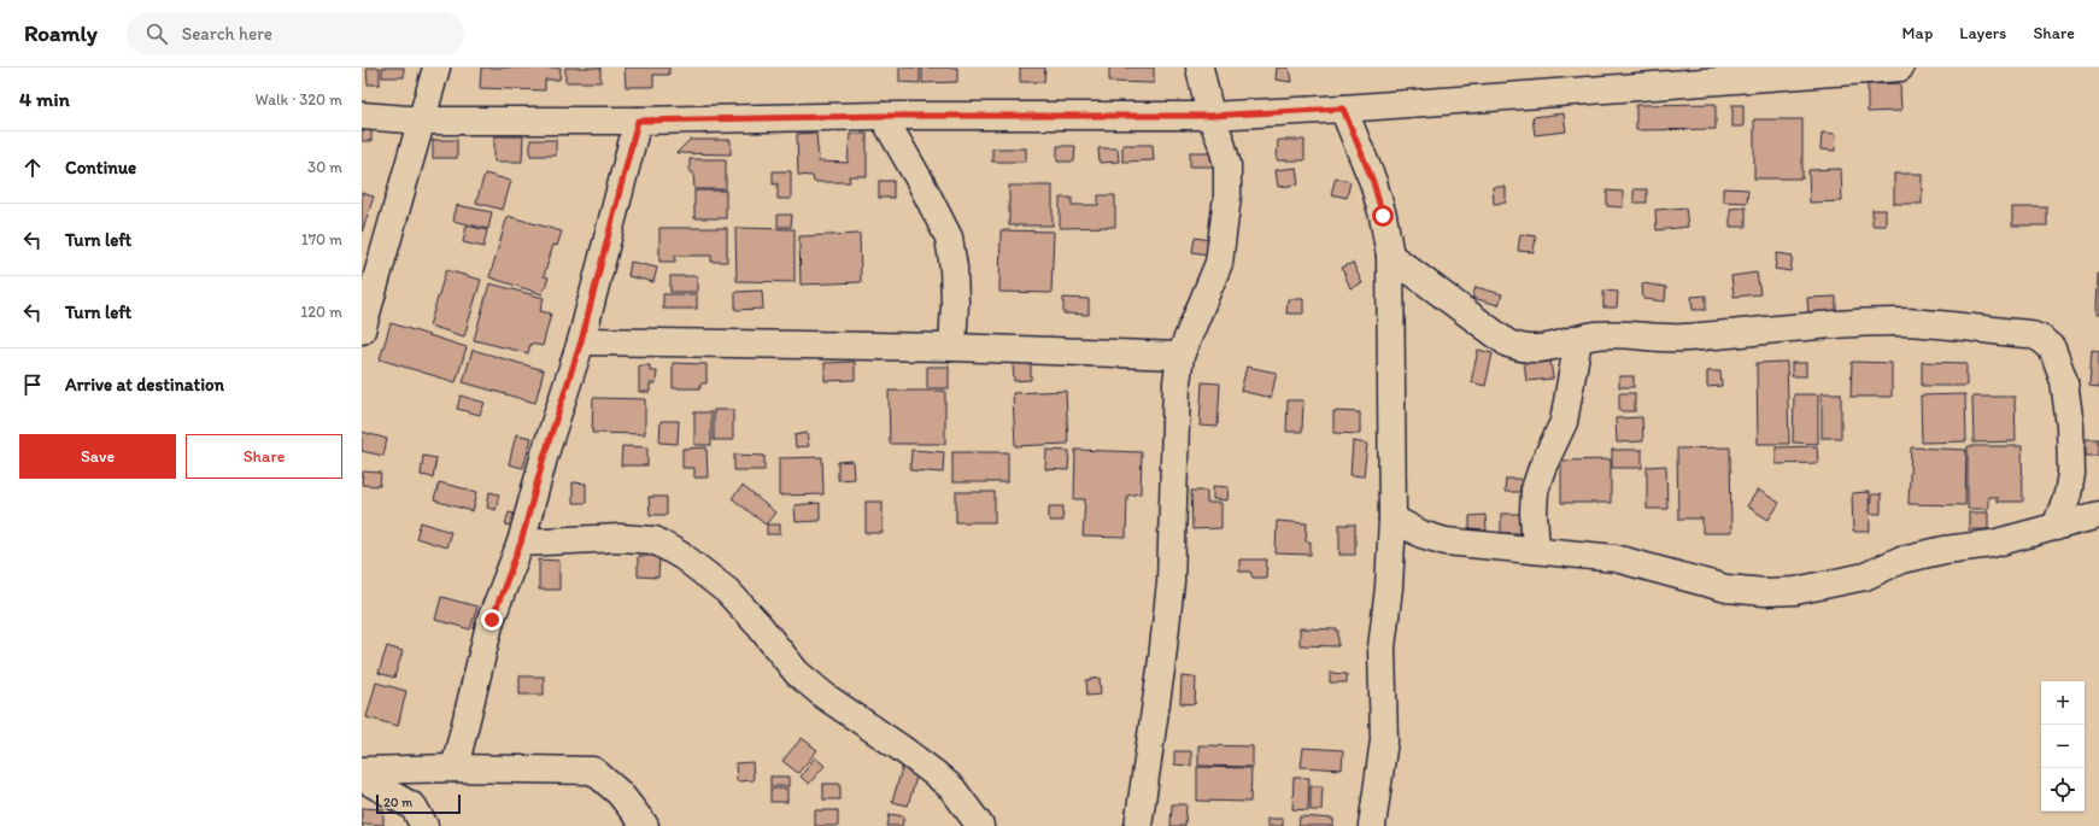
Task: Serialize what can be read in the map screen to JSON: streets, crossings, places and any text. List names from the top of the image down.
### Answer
{
  "scale_bar": "20 m",
  "page": {
    "header": "Roamly",
    "search": "Search here",
    "nav": ["Map", "Layers", "Share"],
    "heading": ["4 min", "Walk · 320 m"],
    "list": [
      ["Continue", "30 m"],
      ["Turn left", "170 m"],
      ["Turn left", "120 m"],
      "Arrive at destination"
    ],
    "buttons": ["Save", "Share"],
    "map_buttons": ["+", "−"],
    "scale": "20 m"
  }
}
